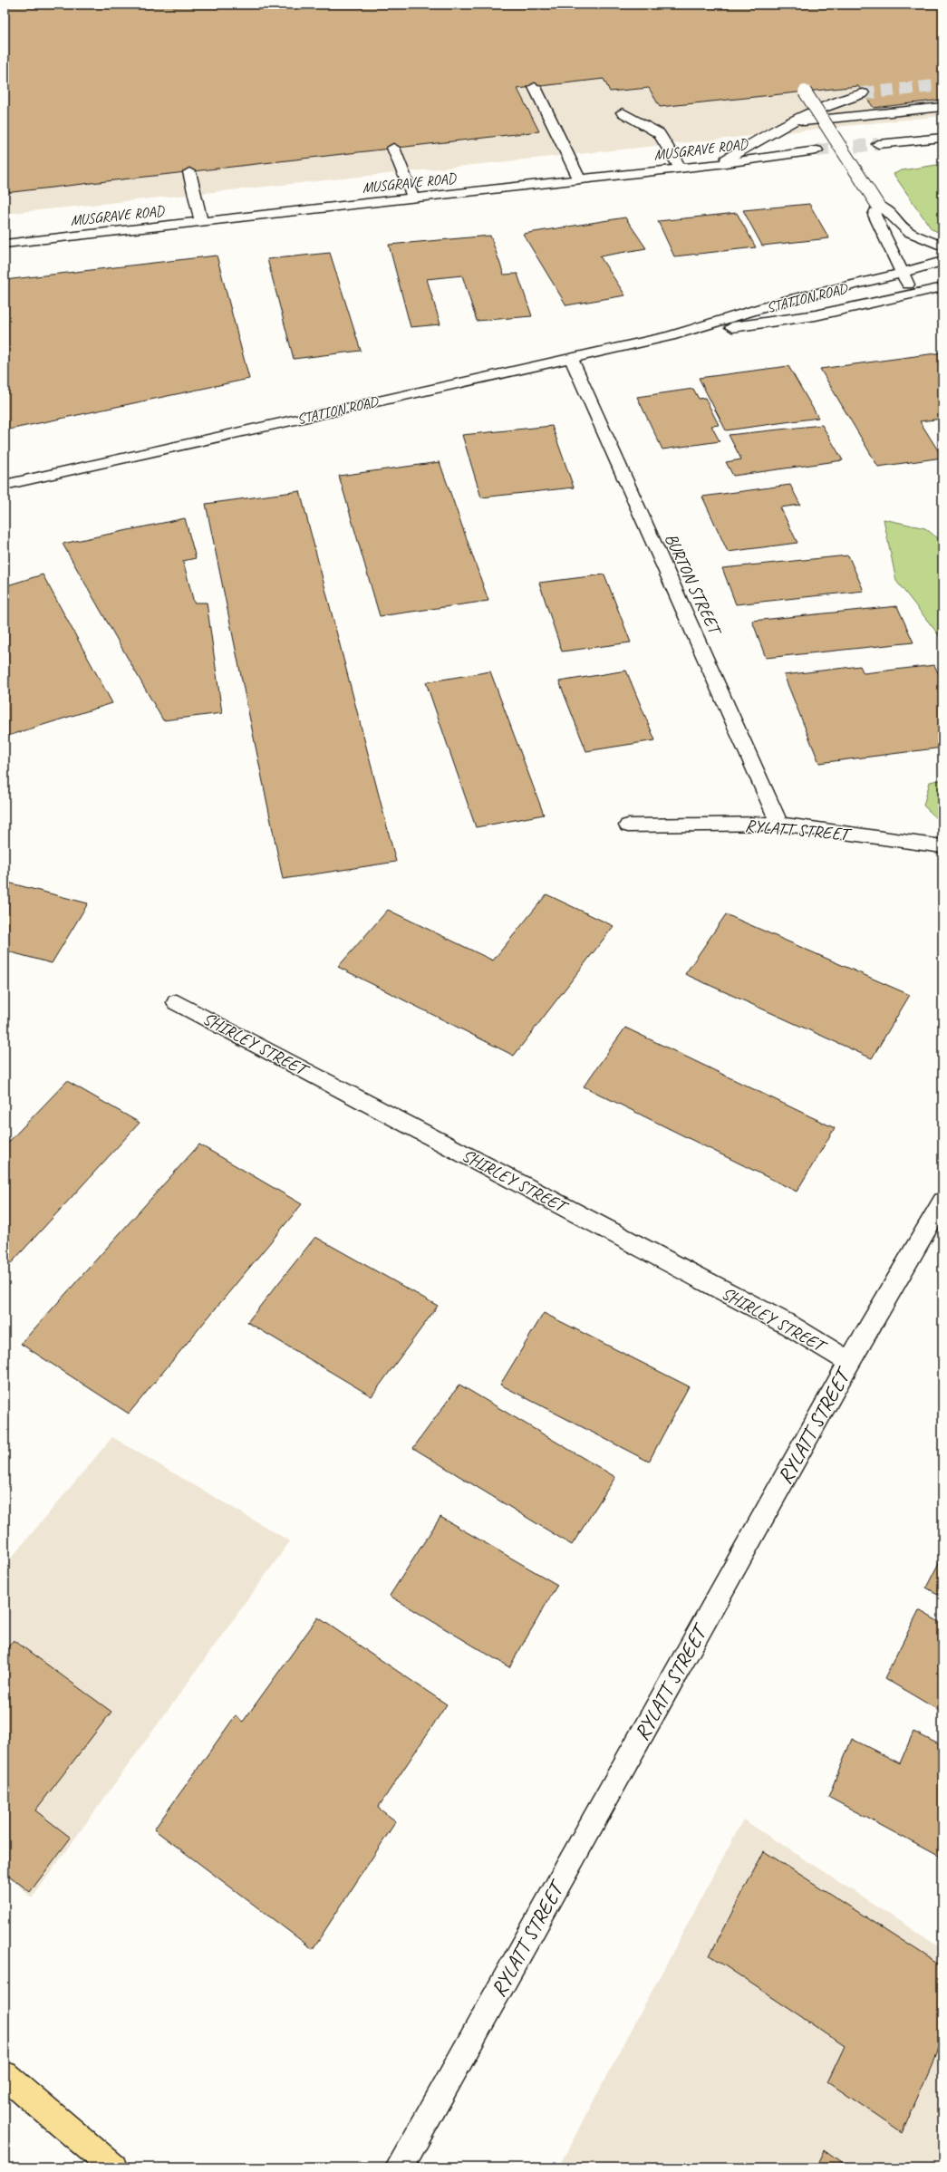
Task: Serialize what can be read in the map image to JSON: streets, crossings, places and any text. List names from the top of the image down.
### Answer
{
  "streets": {
    "street": [
      "MUSGRAVE ROAD",
      "STATION ROAD",
      "BURTON STREET",
      "RYLATT STREET",
      "SHIRLEY STREET"
    ]
  },
  "crossings": [
    ["STATION ROAD", "BURTON STREET"],
    ["BURTON STREET", "RYLATT STREET"],
    ["RYLATT STREET", "SHIRLEY STREET"]
  ]
}
